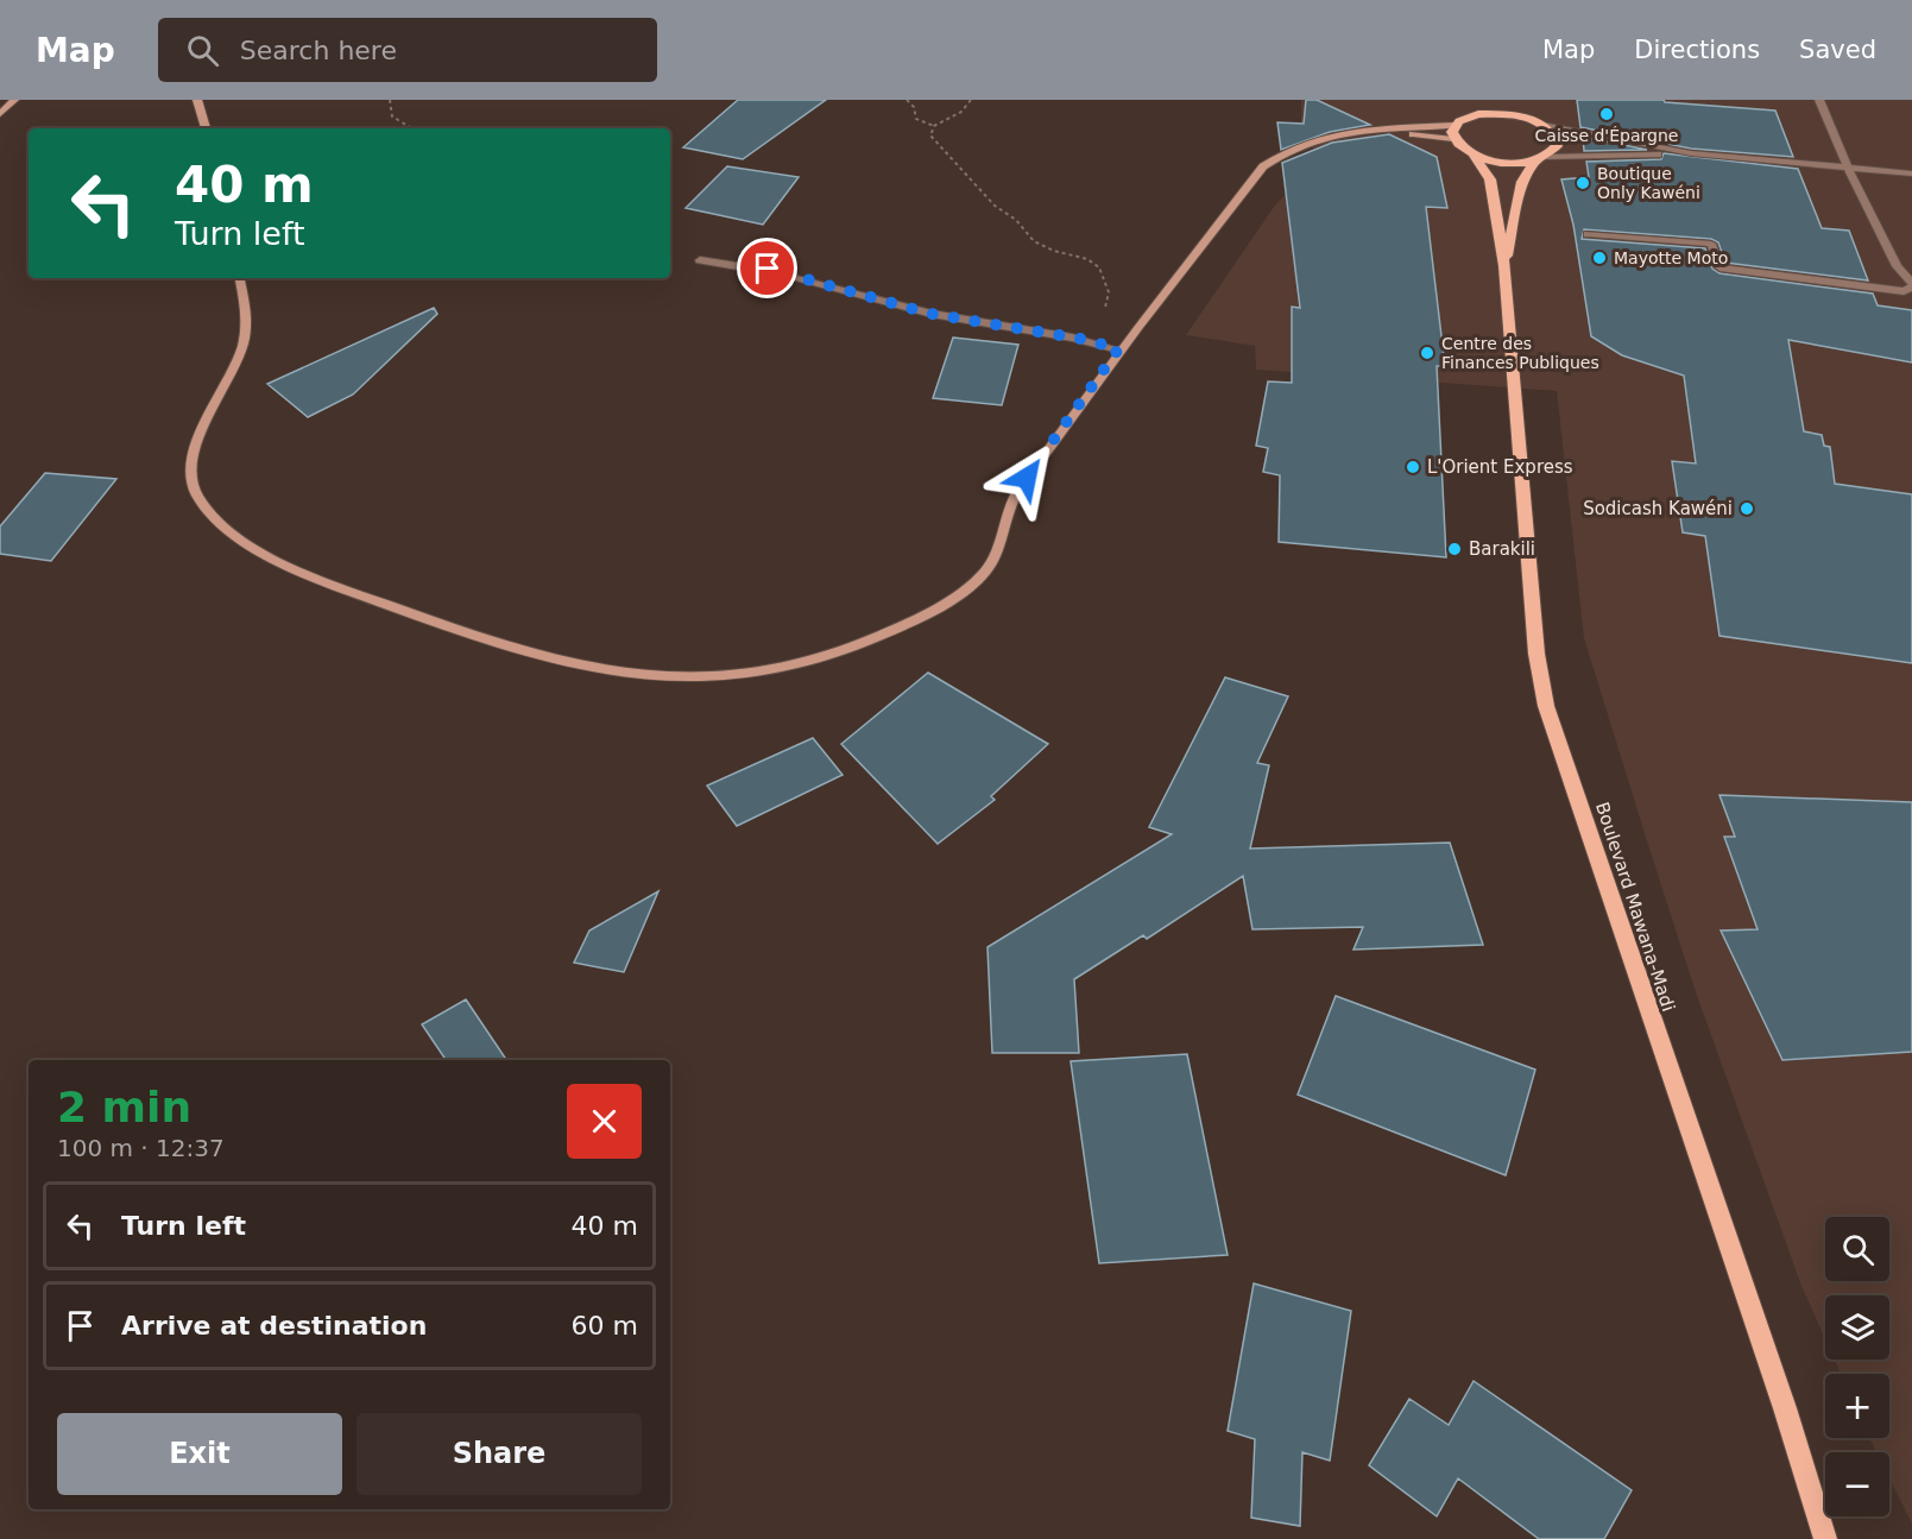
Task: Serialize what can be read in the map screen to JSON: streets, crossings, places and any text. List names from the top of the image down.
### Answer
{
  "streets": {
    "main road": ["Boulevard Mawana-Madi"]
  },
  "places": [
    "Caisse d'Épargne",
    "Boutique Only Kawéni",
    "Mayotte Moto",
    "Centre des Finances Publiques",
    "L'Orient Express",
    "Sodicash Kawéni",
    "Barakili"
  ],
  "page": {
    "header": "Map",
    "search": "Search here",
    "nav": ["Map", "Directions", "Saved"],
    "turn": ["40 m", "Turn left"],
    "heading": ["2 min", "100 m · 12:37"],
    "list": [
      {
        "name": "Turn left",
        "value": "40 m"
      },
      {
        "name": "Arrive at destination",
        "value": "60 m"
      }
    ],
    "map_buttons": ["+", "−"],
    "buttons": ["Exit", "Share"]
  }
}
